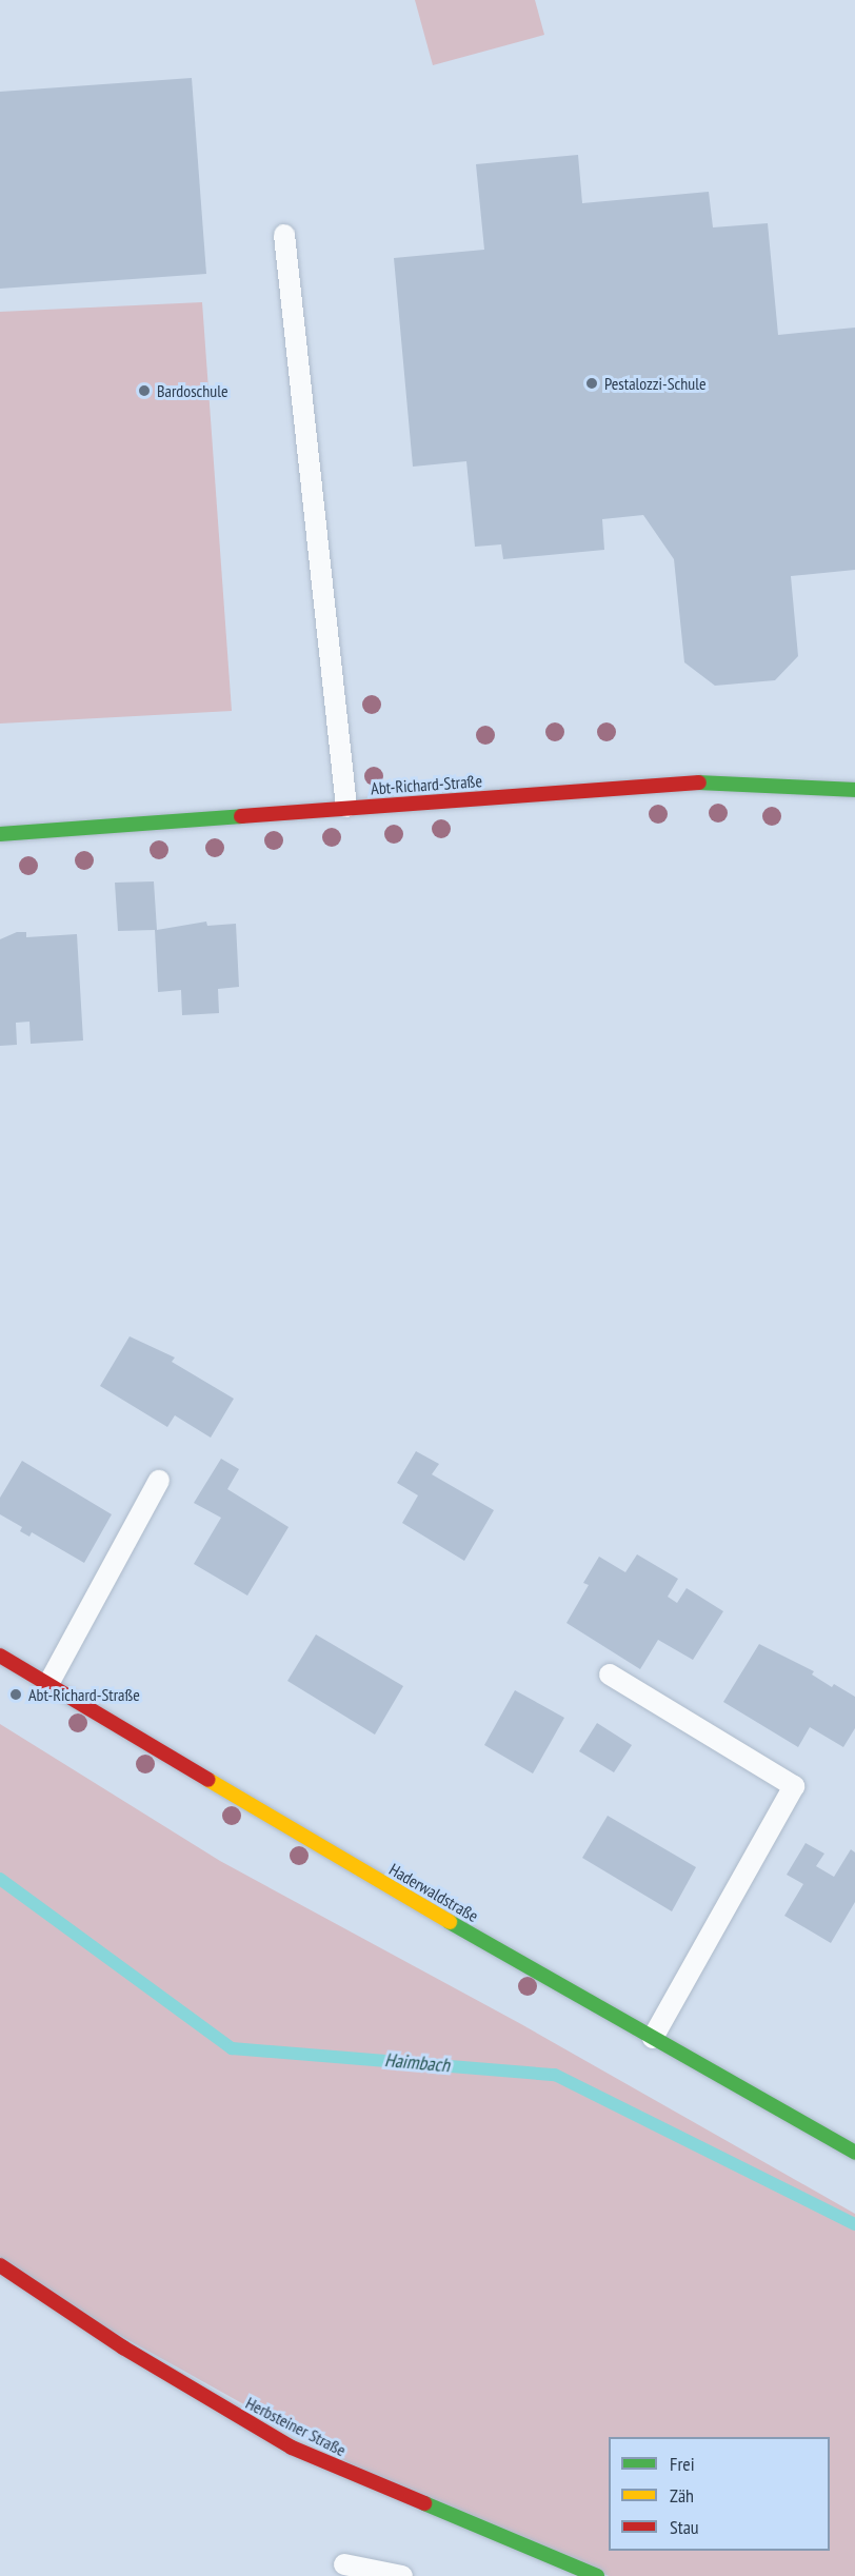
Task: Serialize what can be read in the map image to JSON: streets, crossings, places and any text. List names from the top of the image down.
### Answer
{
  "streets": {
    "street": ["Abt-Richard-Straße", "Haderwaldstraße", "Herbsteiner Straße"]
  },
  "water": ["Haimbach"],
  "places": ["Pestalozzi-Schule", "Bardoschule", "Abt-Richard-Straße"],
  "legend": ["Frei", "Zäh", "Stau"]
}
